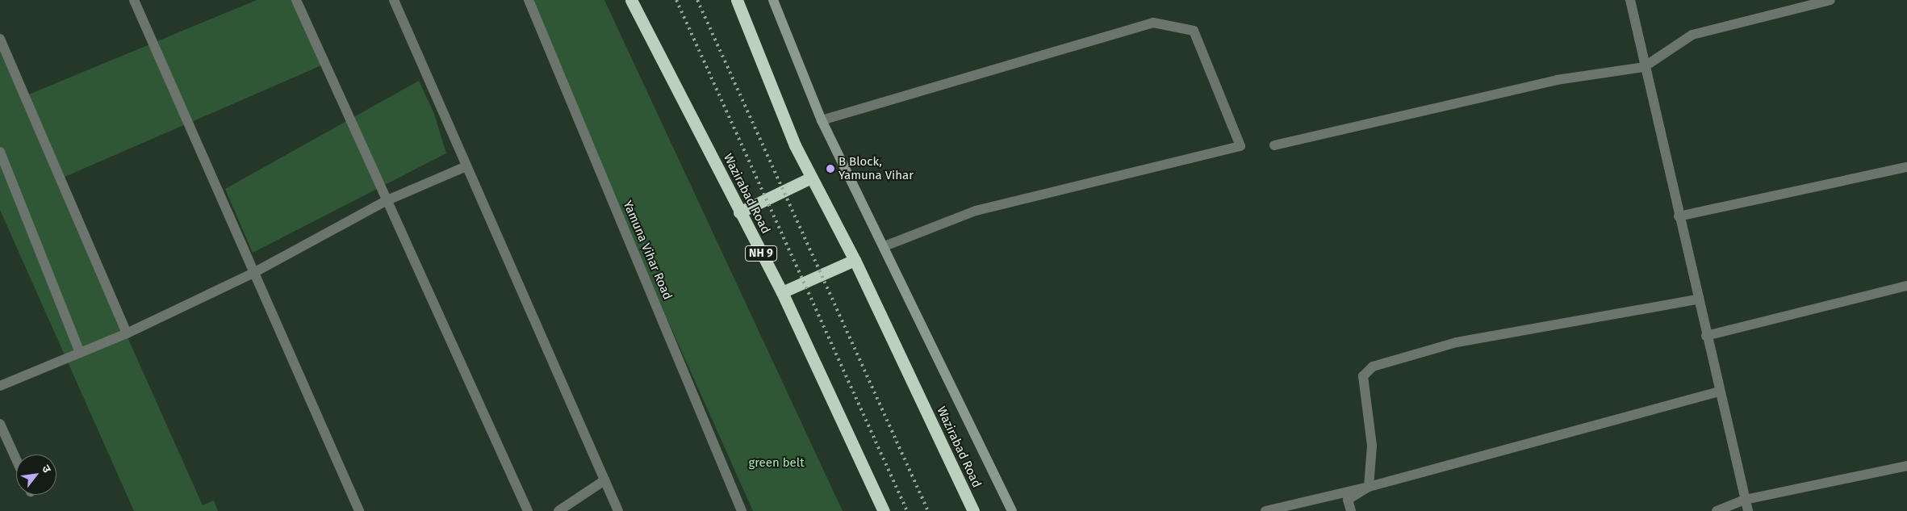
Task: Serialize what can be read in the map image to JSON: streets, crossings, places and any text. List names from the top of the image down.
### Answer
{
  "streets": {
    "highway": ["Wazirabad Road", "NH 9"],
    "street": ["Yamuna Vihar Road"]
  },
  "parks": ["green belt"],
  "places": ["B Block, Yamuna Vihar"],
  "north": "top right"
}
